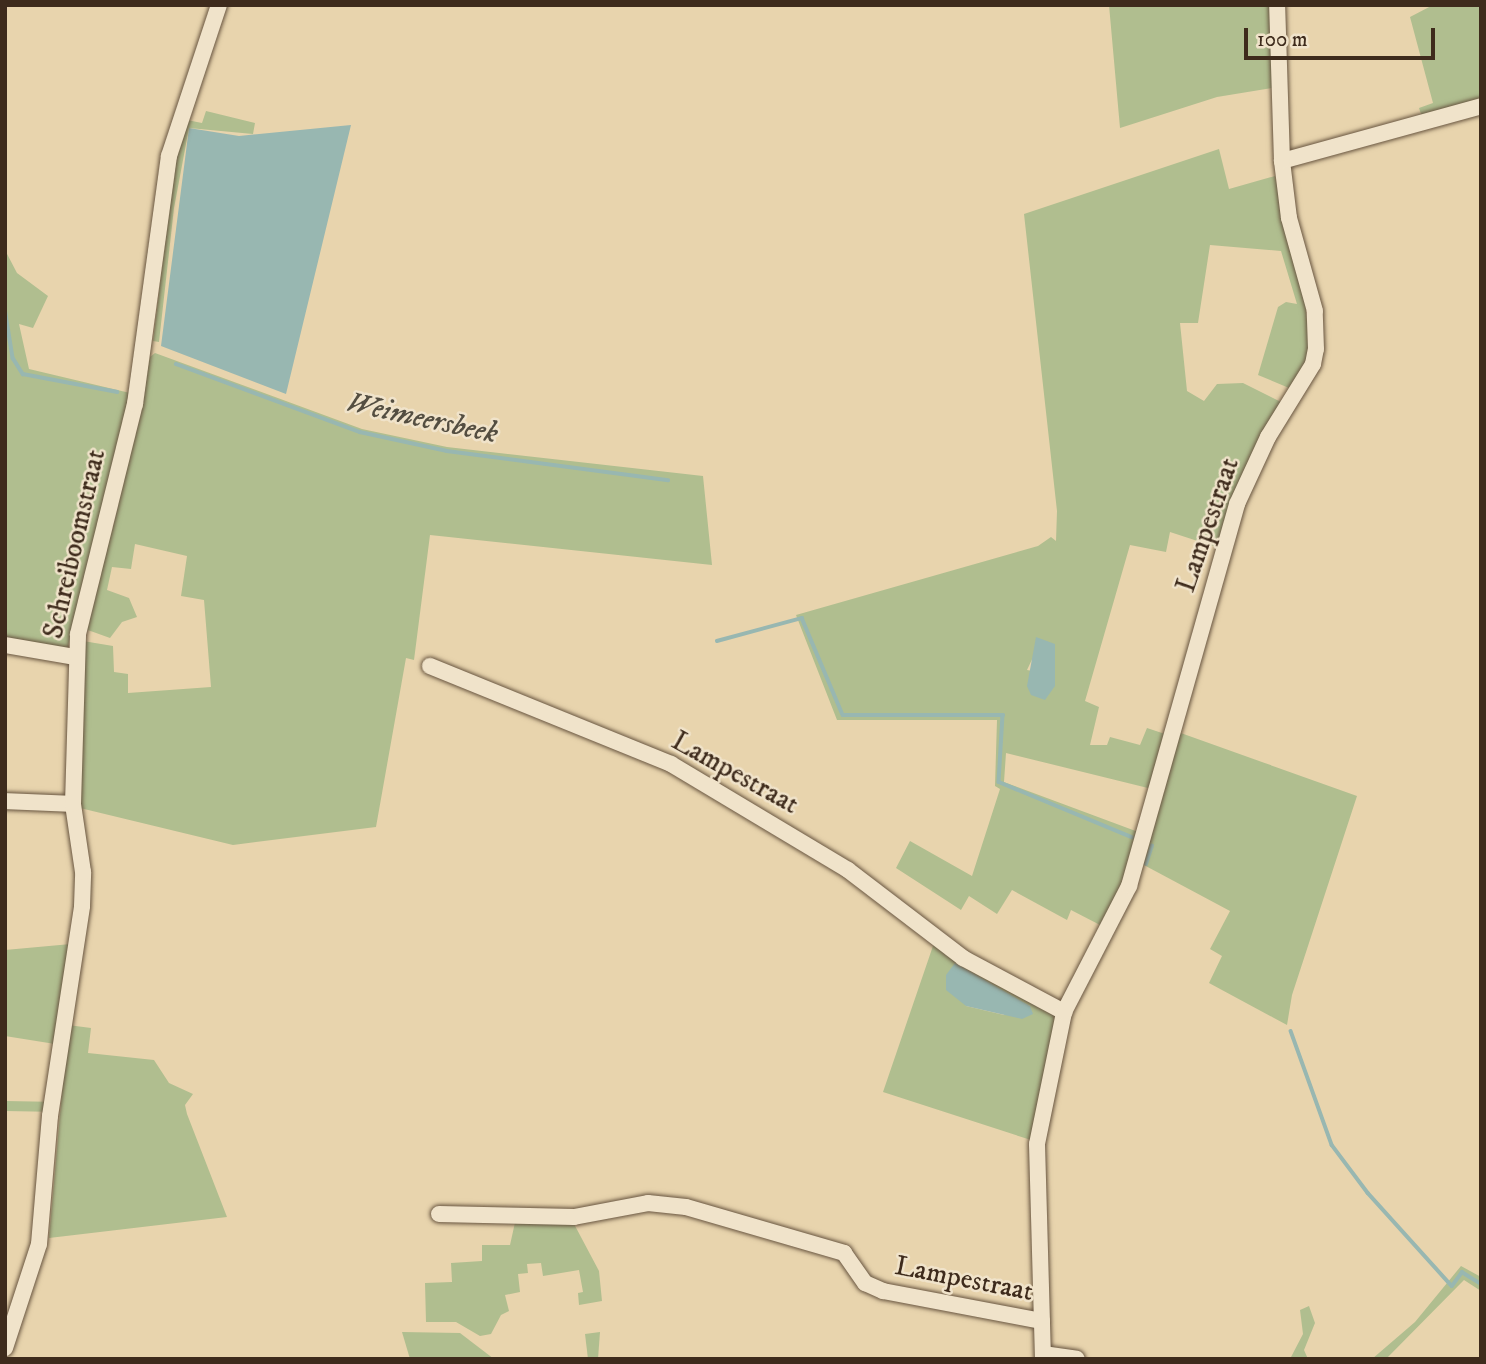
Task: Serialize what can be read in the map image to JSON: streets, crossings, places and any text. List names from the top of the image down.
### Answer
{
  "streets": {
    "street": ["Lampestraat", "Schreiboomstraat"]
  },
  "water": ["Weimeersbeek"],
  "scale_bar": "100 m"
}
